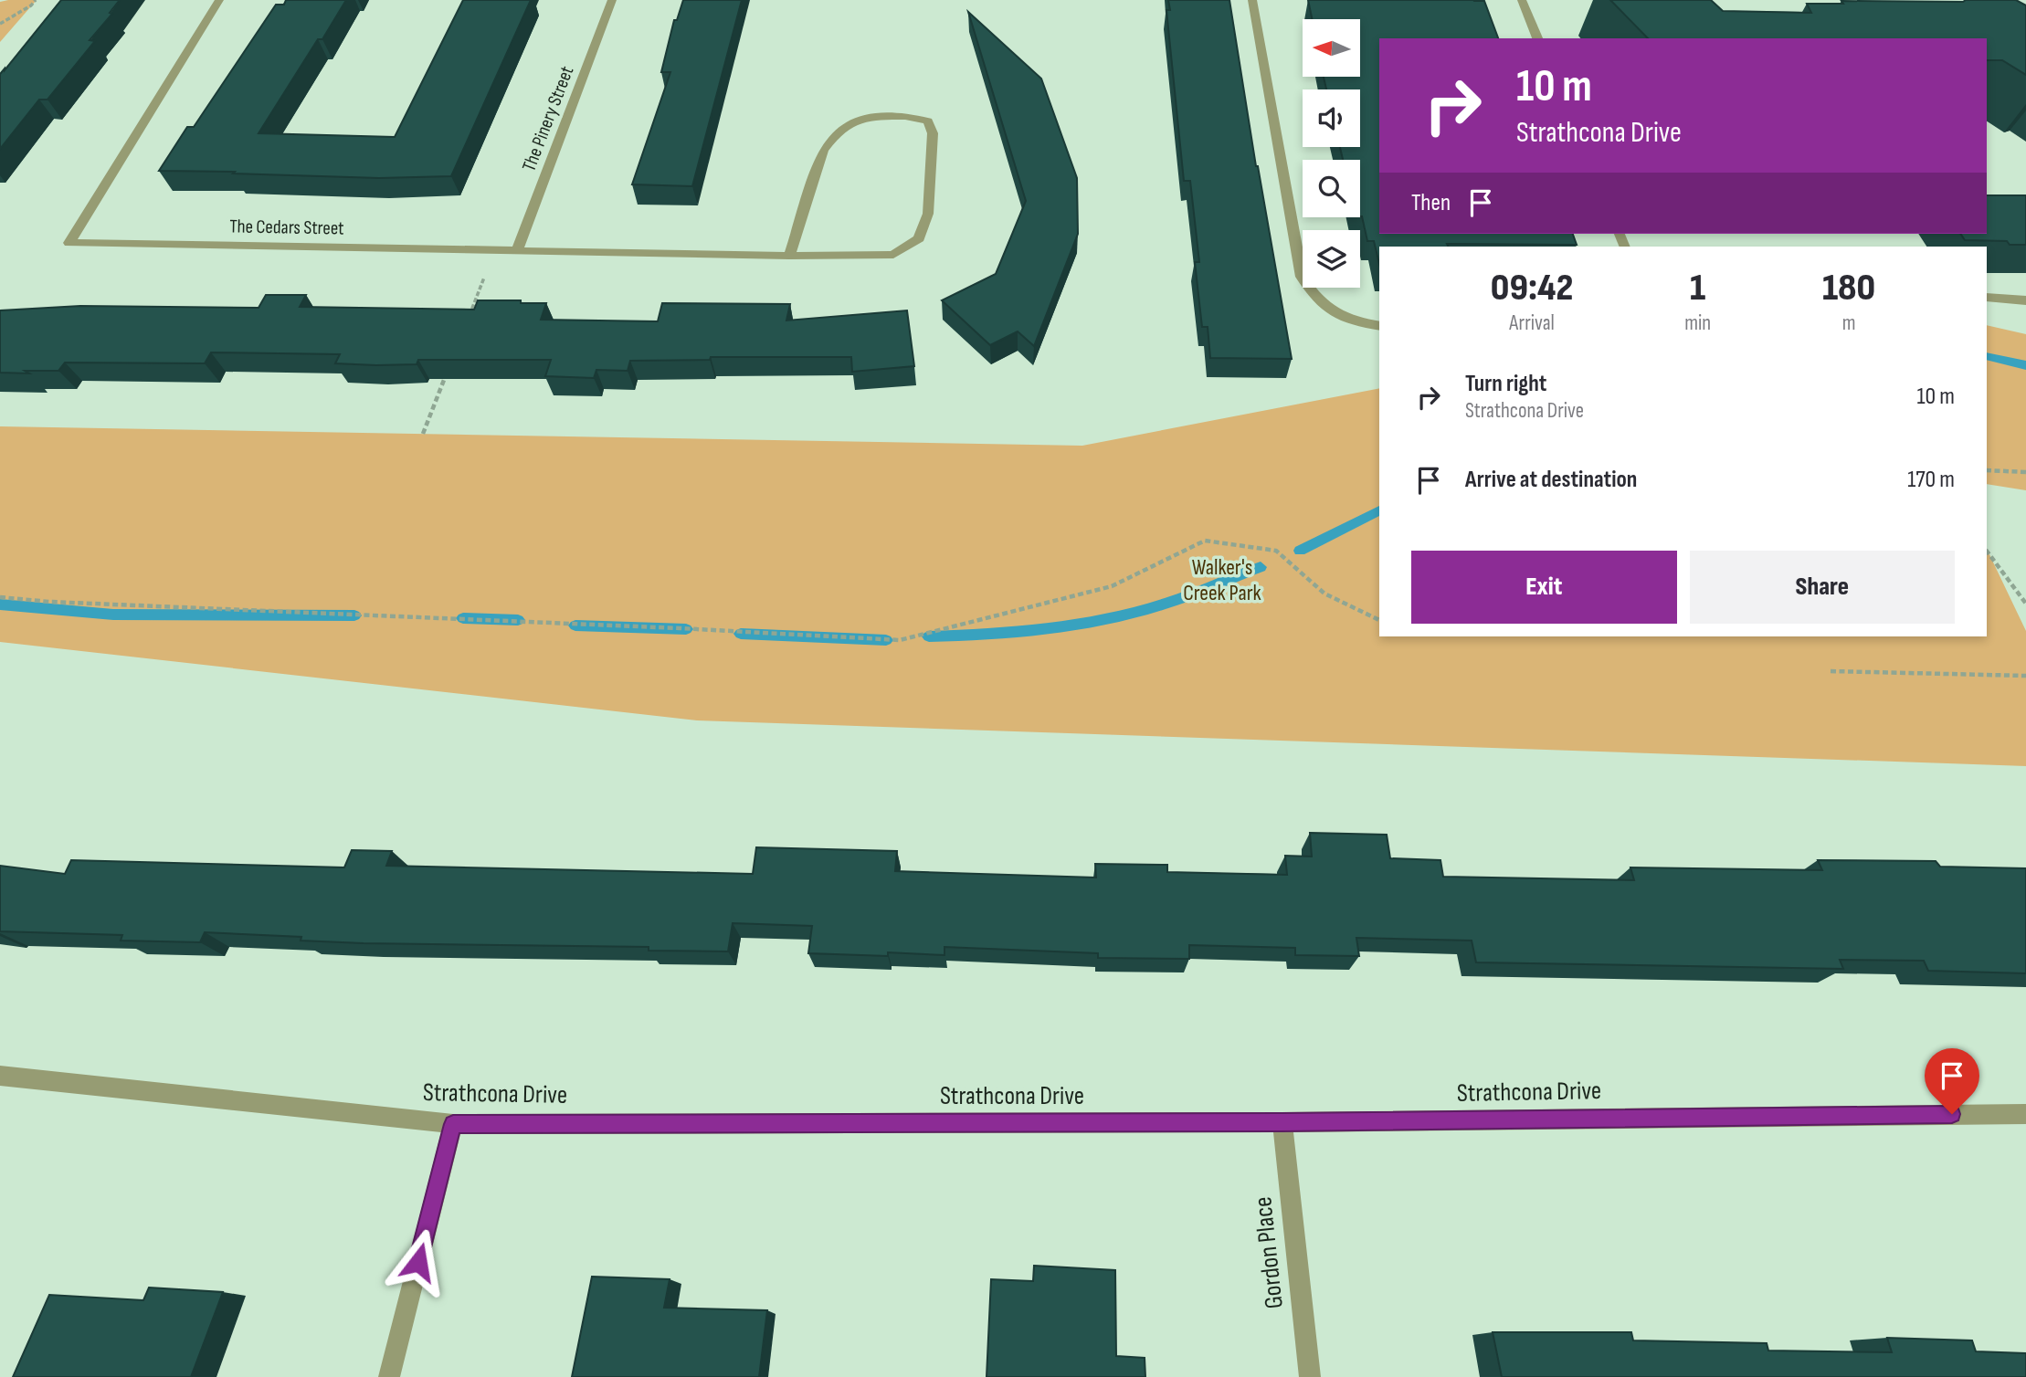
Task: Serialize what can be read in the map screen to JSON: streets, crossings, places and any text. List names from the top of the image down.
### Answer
{
  "streets": {
    "street": [
      "The Pinery Street",
      "The Cedars Street",
      "Strathcona Drive",
      "Gordon Place"
    ]
  },
  "crossings": [
    ["The Pinery Street", "The Cedars Street"],
    ["Strathcona Drive", "Gordon Place"]
  ],
  "parks": ["Walker's Creek Park"],
  "north": "left",
  "page": {
    "turn": ["10 m", "Strathcona Drive"],
    "then": "Then",
    "eta": [
      "09:42",
      "Arrival",
      "1",
      "min",
      "180",
      "m"
    ],
    "list": [
      {
        "name": "Turn right",
        "note": "Strathcona Drive",
        "value": "10 m"
      },
      {
        "name": "Arrive at destination",
        "value": "170 m"
      }
    ],
    "buttons": ["Exit", "Share"]
  }
}
